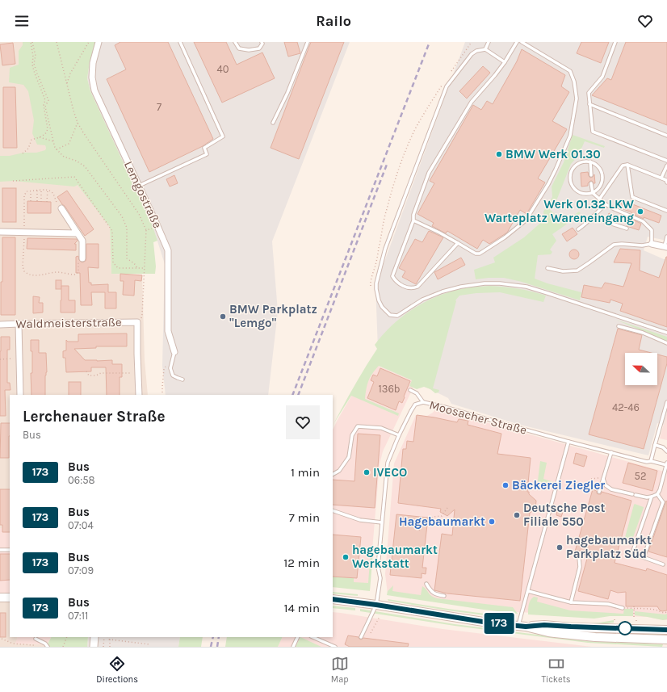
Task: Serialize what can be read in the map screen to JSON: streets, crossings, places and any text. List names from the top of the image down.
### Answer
{
  "streets": {
    "street": ["Lemgostraße", "Waldmeisterstraße"],
    "lane": ["Moosacher Straße"]
  },
  "places": [
    "BMW Werk 01.30",
    "Werk 01.32 LKW Warteplatz Wareneingang",
    "BMW Parkplatz \"Lemgo\"",
    "IVECO",
    "Bäckerei Ziegler",
    "Deutsche Post Filiale 550",
    "Hagebaumarkt",
    "hagebaumarkt Parkplatz Süd",
    "hagebaumarkt Werkstatt"
  ],
  "lines": ["bus line 173"],
  "house_numbers": [
    "40",
    "7",
    "136b",
    "42-46",
    "52"
  ],
  "north": "left",
  "page": {
    "header": "Railo",
    "on_map": "173",
    "heading": ["Lerchenauer Straße", "Bus"],
    "list": [
      {
        "mark": "173",
        "name": "Bus",
        "note": "06:58",
        "value": "1 min"
      },
      {
        "mark": "173",
        "name": "Bus",
        "note": "07:04",
        "value": "7 min"
      },
      {
        "mark": "173",
        "name": "Bus",
        "note": "07:09",
        "value": "12 min"
      },
      {
        "mark": "173",
        "name": "Bus",
        "note": "07:11",
        "value": "14 min"
      }
    ],
    "tabs": ["Directions", "Map", "Tickets"]
  }
}
